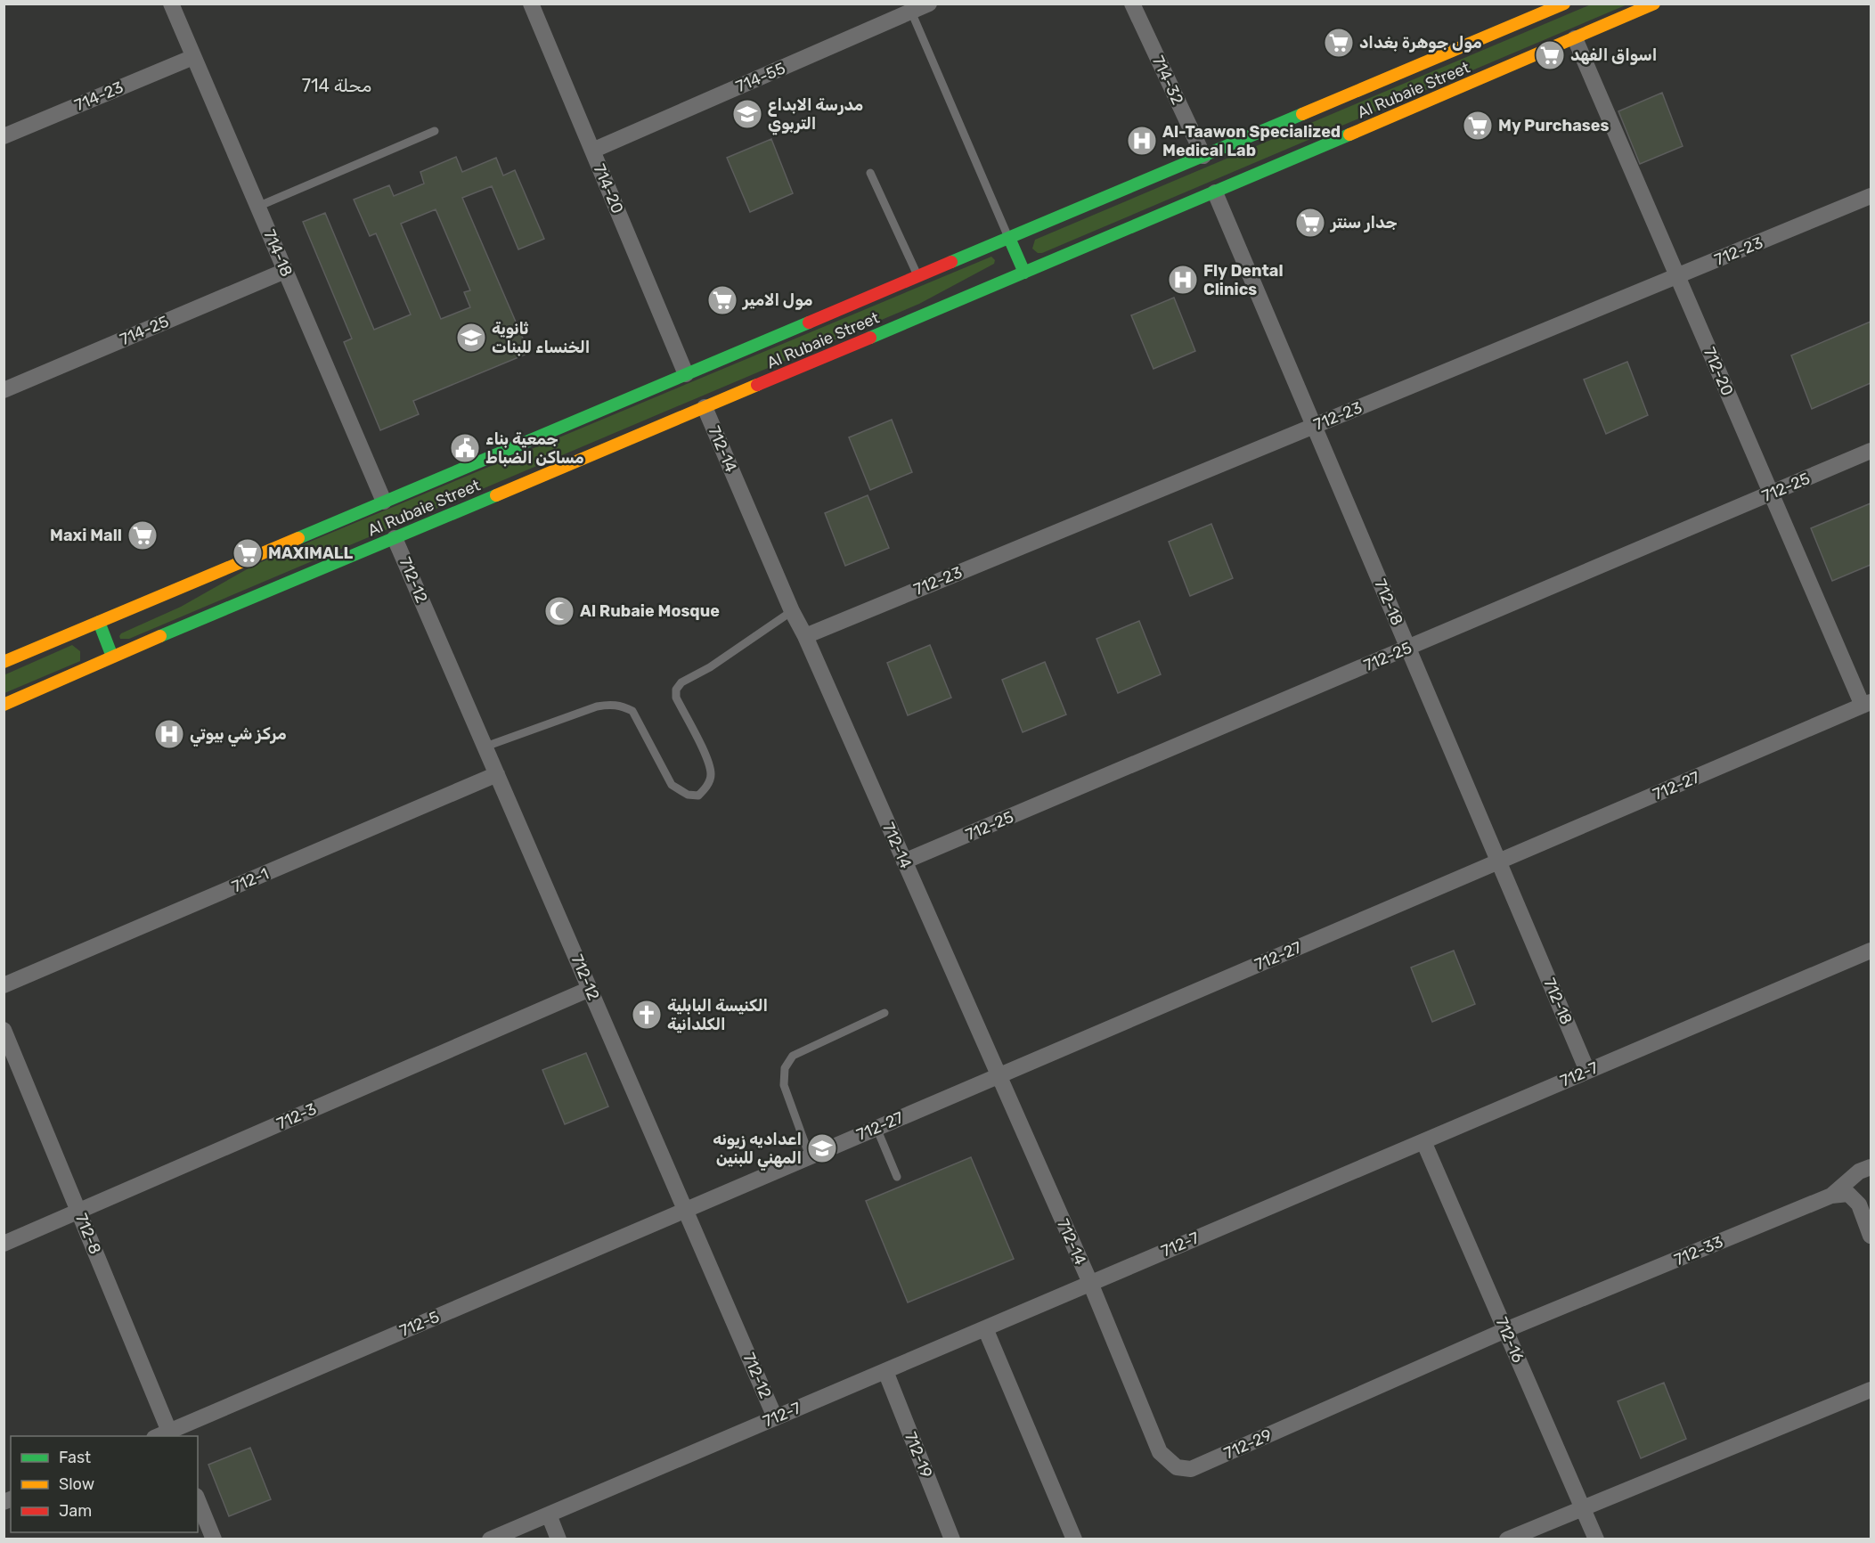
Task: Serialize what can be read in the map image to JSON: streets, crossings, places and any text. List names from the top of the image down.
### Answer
{
  "streets": {
    "street": [
      "714-55",
      "714-32",
      "Al Rubaie Street",
      "714-23",
      "714-20",
      "712-23",
      "714-18",
      "714-25",
      "712-20",
      "712-14",
      "712-25",
      "712-12",
      "712-18",
      "712-27",
      "712-1",
      "712-7",
      "712-3",
      "712-8",
      "712-33",
      "712-5",
      "712-16",
      "712-29",
      "712-19"
    ]
  },
  "crossings": [
    ["714-55", "714-20"],
    ["714-32", "Al Rubaie Street"],
    ["Al Rubaie Street", "714-20"],
    ["Al Rubaie Street", "714-18"],
    ["Al Rubaie Street", "712-20"],
    ["Al Rubaie Street", "712-14"],
    ["Al Rubaie Street", "712-12"],
    ["Al Rubaie Street", "712-18"],
    ["714-23", "714-18"],
    ["712-23", "712-20"],
    ["712-23", "712-14"],
    ["712-23", "712-18"],
    ["714-18", "714-25"],
    ["712-20", "712-25"],
    ["712-20", "712-27"],
    ["712-14", "712-25"],
    ["712-14", "712-27"],
    ["712-14", "712-7"],
    ["712-14", "712-29"],
    ["712-25", "712-18"],
    ["712-12", "712-27"],
    ["712-12", "712-1"],
    ["712-12", "712-7"],
    ["712-12", "712-3"],
    ["712-12", "712-5"],
    ["712-18", "712-27"],
    ["712-18", "712-7"],
    ["712-27", "712-5"],
    ["712-7", "712-16"],
    ["712-7", "712-29"],
    ["712-7", "712-19"],
    ["712-3", "712-8"],
    ["712-8", "712-5"],
    ["712-33", "712-16"],
    ["712-33", "712-29"],
    ["712-16", "712-29"]
  ],
  "districts": ["محلة 714"],
  "places": {
    "supermarket": [
      "مول جوهرة بغداد",
      "اسواق الفهد",
      "My Purchases",
      "جدار سنتر",
      "مول الامير",
      "Maxi Mall",
      "MAXIMALL"
    ],
    "school or university": ["مدرسة الابداع التربوي", "ثانوية الخنساء للبنات", "اعداديه زيونه المهني للبنين"],
    "hospital": ["Al-Taawon Specialized Medical Lab", "Fly Dental Clinics", "مركز شي بيوتي"],
    "public building": ["جمعية بناء مساكن الضباط"],
    "mosque": ["Al Rubaie Mosque"],
    "church": ["الكنيسة البابلية الكلدانية"]
  },
  "legend": ["Fast", "Slow", "Jam"]
}
